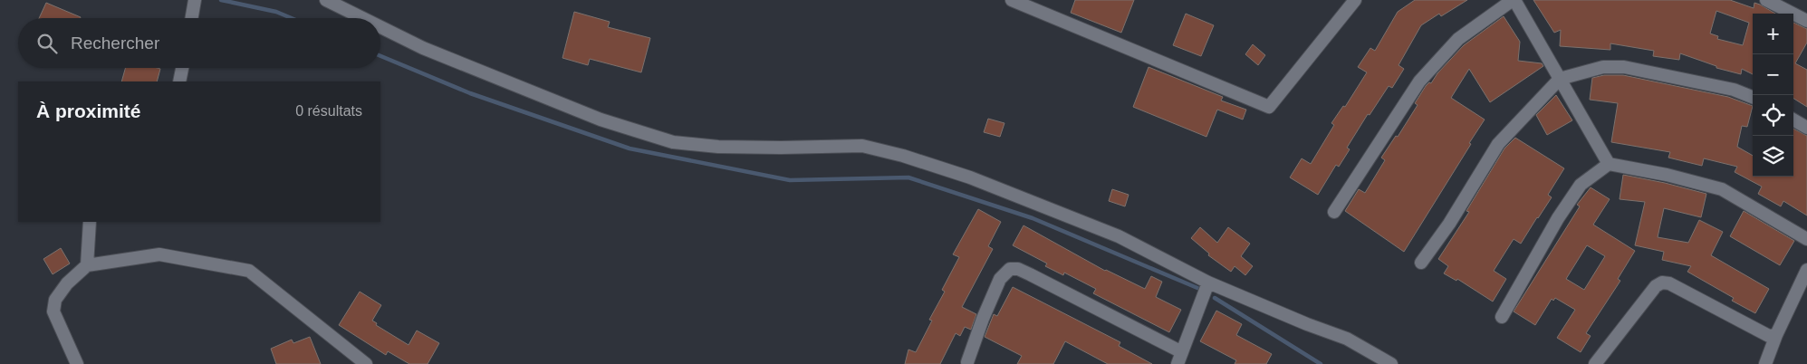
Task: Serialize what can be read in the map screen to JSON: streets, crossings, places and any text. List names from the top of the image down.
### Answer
{
  "page": {
    "map_buttons": ["+", "−"],
    "search": "Rechercher",
    "heading": ["À proximité", "0 résultats"]
  }
}
